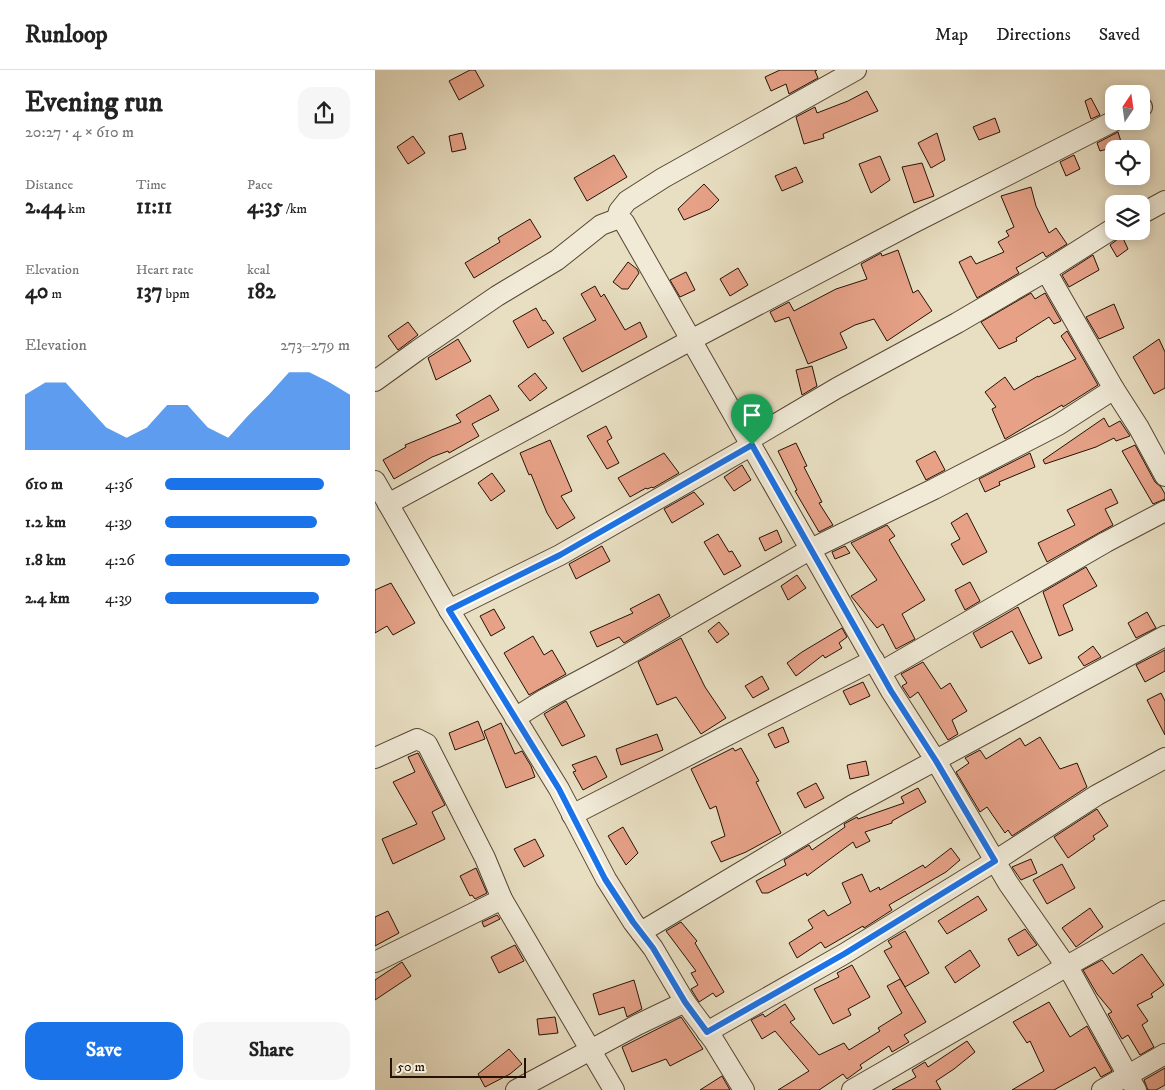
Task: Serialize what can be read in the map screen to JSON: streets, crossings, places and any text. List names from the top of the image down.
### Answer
{
  "scale_bar": "50 m",
  "north": "top",
  "page": {
    "header": "Runloop",
    "nav": ["Map", "Directions", "Saved"],
    "heading": ["Evening run", "20:27 · 4 × 610 m"],
    "stats": [
      ["Distance", "2.44 km"],
      ["Time", "11:11"],
      ["Pace", "4:35 /km"],
      ["Elevation", "40 m"],
      ["Heart rate", "137 bpm"],
      ["kcal", "182"]
    ],
    "chart": ["Elevation", "273–279 m"],
    "list": [
      {
        "name": "610 m",
        "note": "4:36"
      },
      {
        "name": "1.2 km",
        "note": "4:39"
      },
      {
        "name": "1.8 km",
        "note": "4:26"
      },
      {
        "name": "2.4 km",
        "note": "4:39"
      }
    ],
    "buttons": ["Save", "Share"],
    "scale": "50 m"
  }
}
